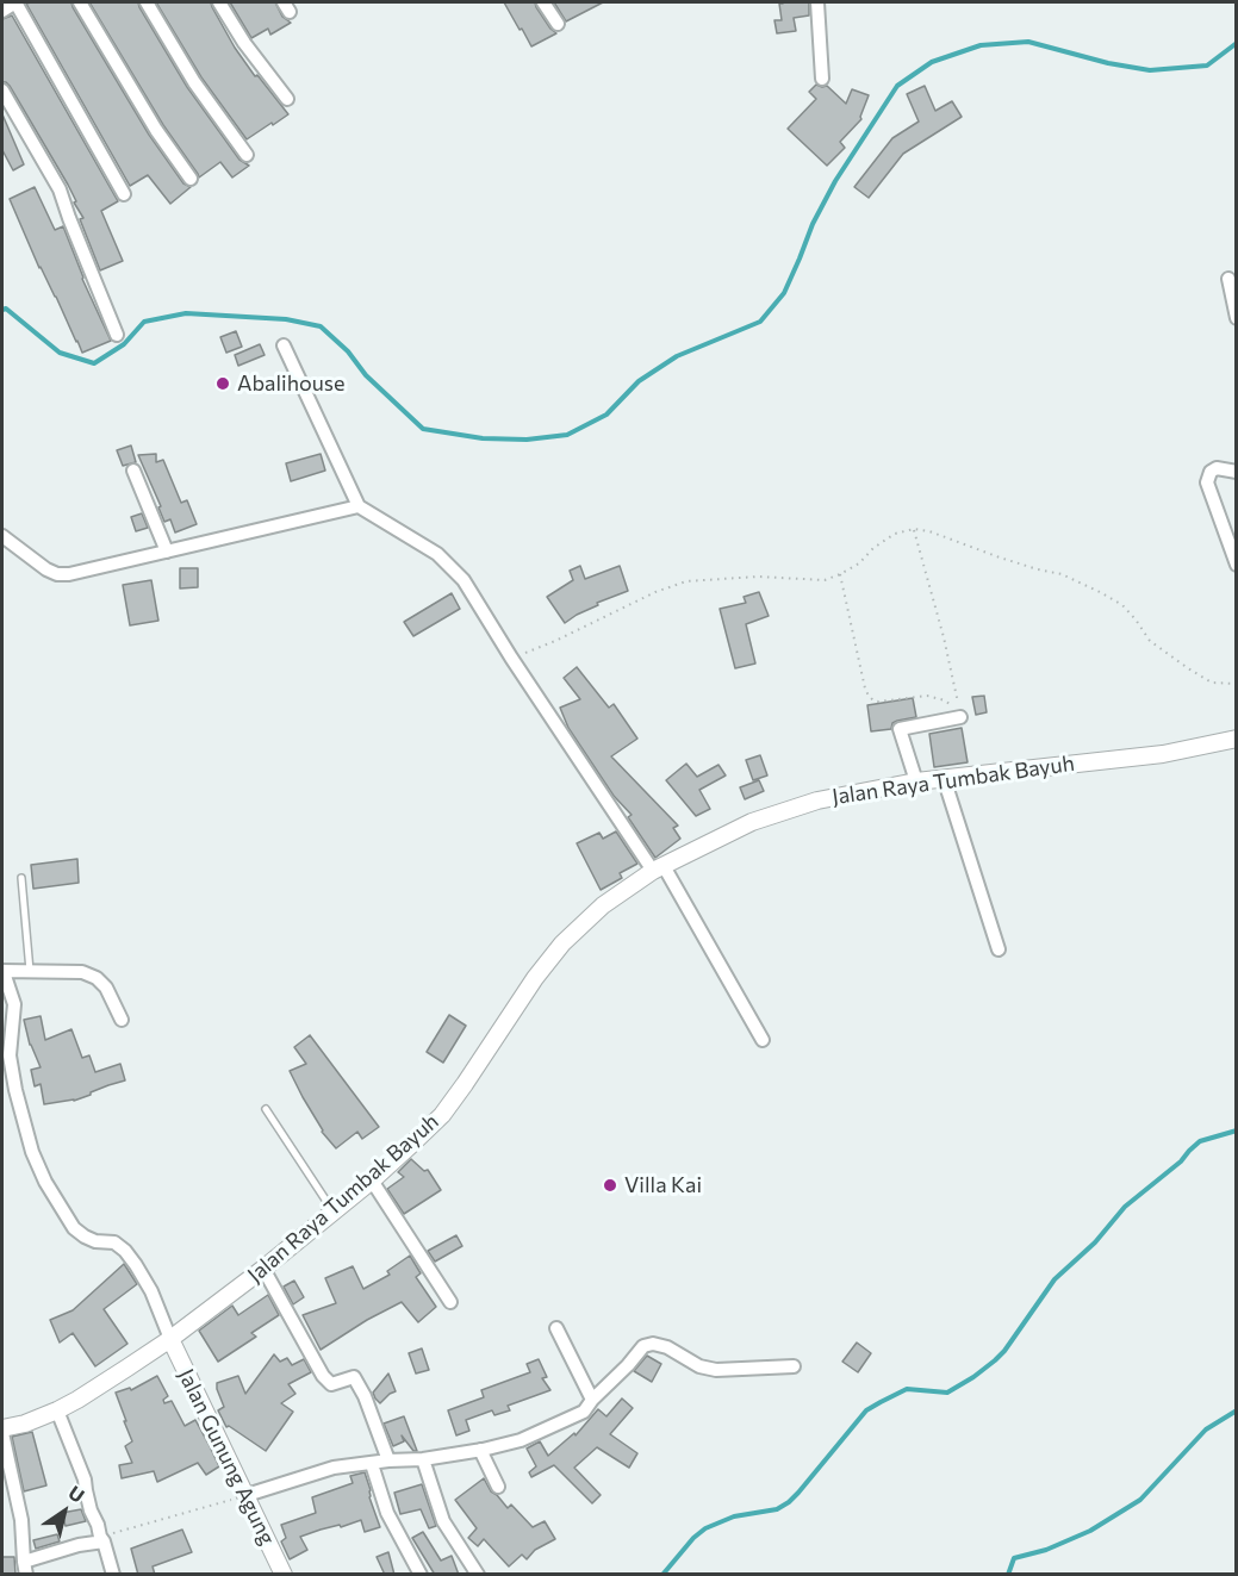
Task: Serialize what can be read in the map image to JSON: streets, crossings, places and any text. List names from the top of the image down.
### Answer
{
  "streets": {
    "street": ["Jalan Raya Tumbak Bayuh", "Jalan Gunung Agung"]
  },
  "crossings": [
    ["Jalan Raya Tumbak Bayuh", "Jalan Gunung Agung"]
  ],
  "places": ["Abalihouse", "Villa Kai"],
  "north": "top right"
}
